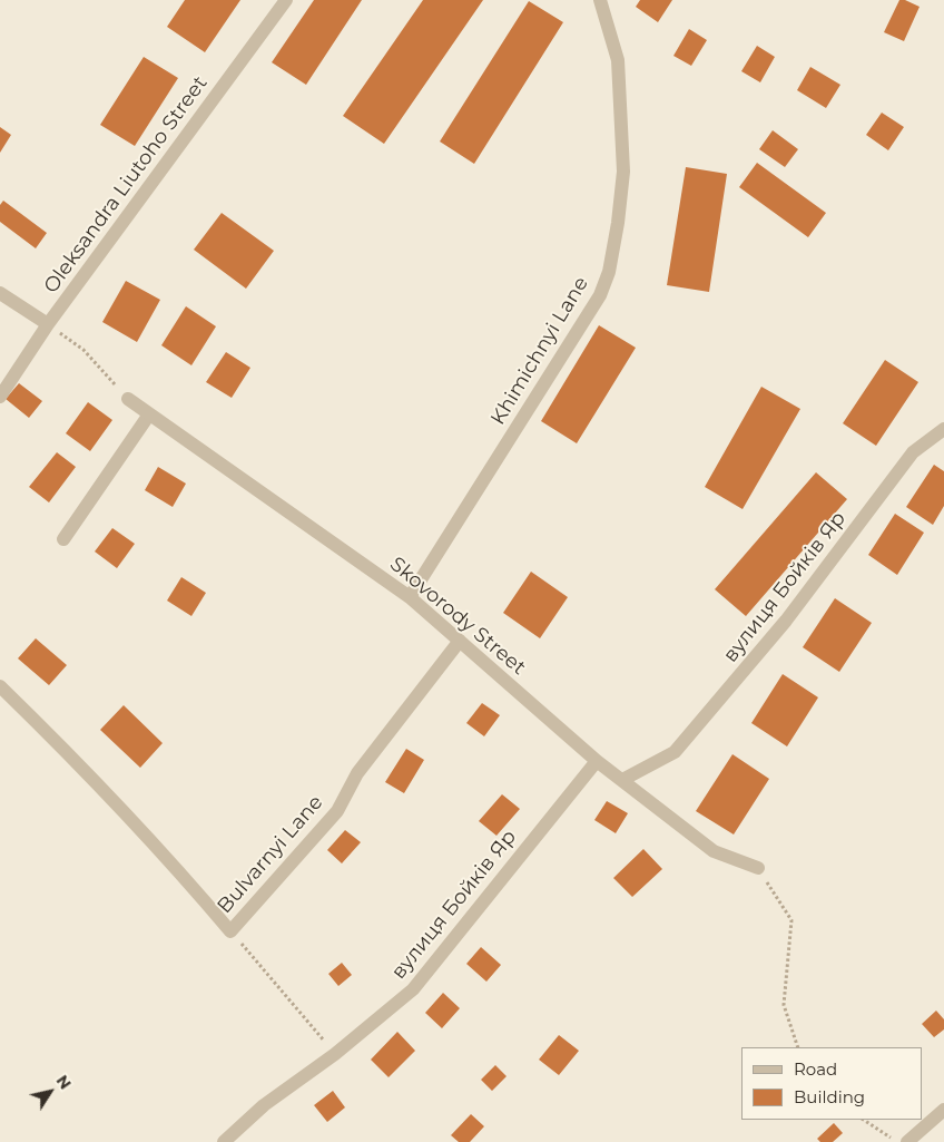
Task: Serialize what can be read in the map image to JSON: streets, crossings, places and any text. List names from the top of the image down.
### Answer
{
  "streets": {
    "street": [
      "Oleksandra Liutoho Street",
      "Khimichnyi Lane",
      "вулиця Бойків Яр",
      "Skovorody Street",
      "Bulvarnyi Lane"
    ]
  },
  "crossings": [
    ["Khimichnyi Lane", "Skovorody Street"],
    ["вулиця Бойків Яр", "Skovorody Street"],
    ["Skovorody Street", "Bulvarnyi Lane"]
  ],
  "legend": ["Road", "Building"],
  "north": "top right"
}
